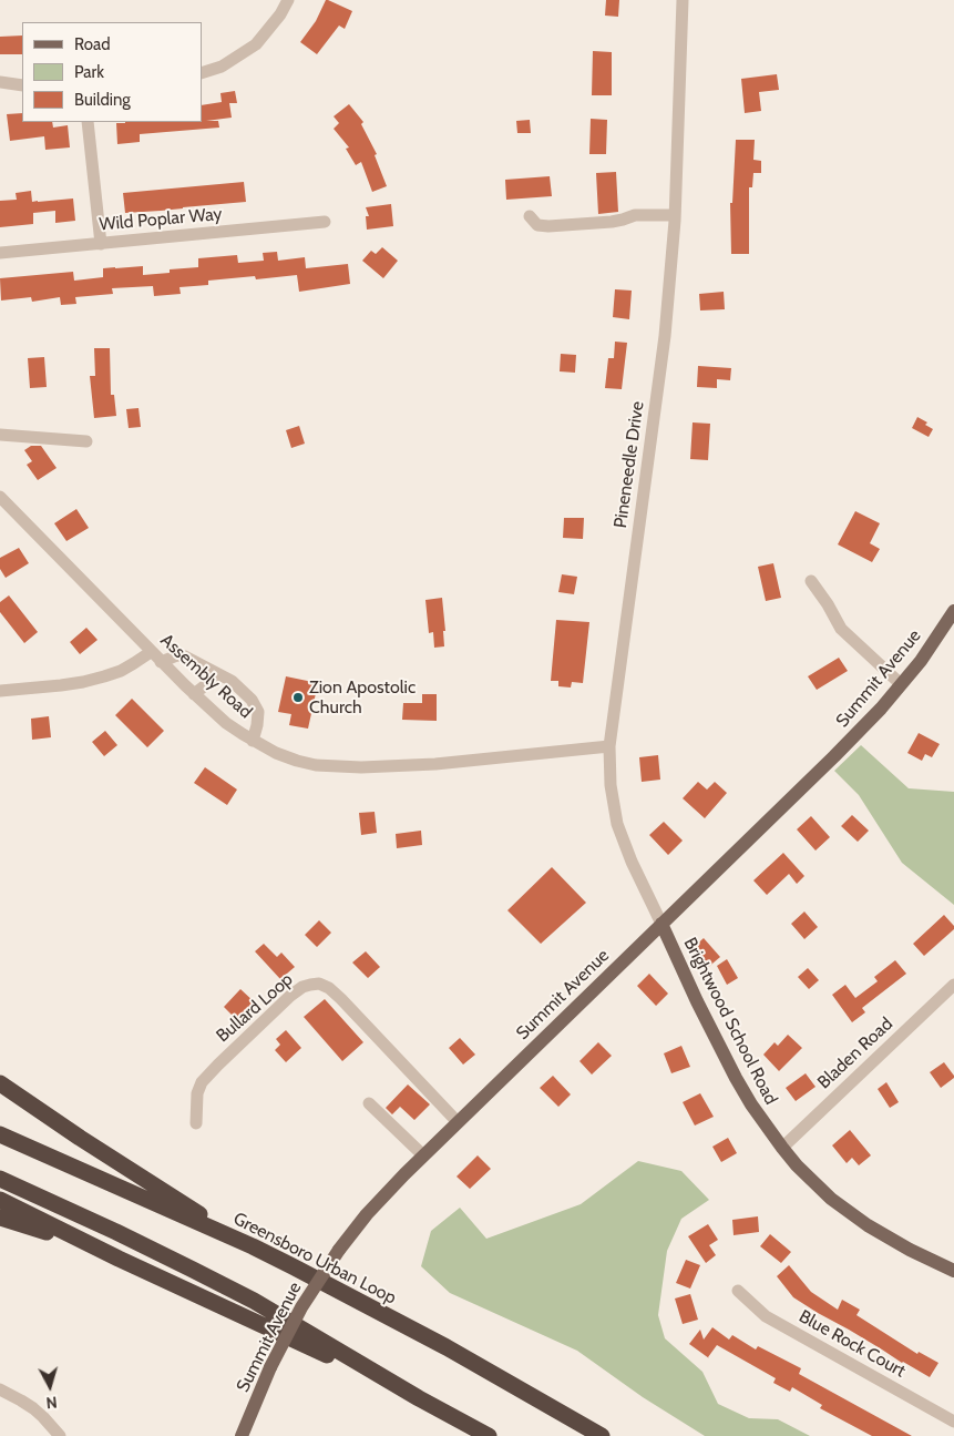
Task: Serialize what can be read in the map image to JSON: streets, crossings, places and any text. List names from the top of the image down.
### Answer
{
  "streets": {
    "highway": ["Greensboro Urban Loop"],
    "main road": ["Summit Avenue", "Brightwood School Road"],
    "street": [
      "Wild Poplar Way",
      "Pineneedle Drive",
      "Assembly Road",
      "Bullard Loop",
      "Bladen Road",
      "Blue Rock Court"
    ]
  },
  "crossings": [
    ["Pineneedle Drive", "Assembly Road"],
    ["Pineneedle Drive", "Summit Avenue"],
    ["Pineneedle Drive", "Brightwood School Road"],
    ["Summit Avenue", "Bullard Loop"],
    ["Summit Avenue", "Brightwood School Road"],
    ["Brightwood School Road", "Bladen Road"]
  ],
  "places": ["Zion Apostolic Church"],
  "legend": ["Road", "Park", "Building"],
  "north": "bottom"
}
